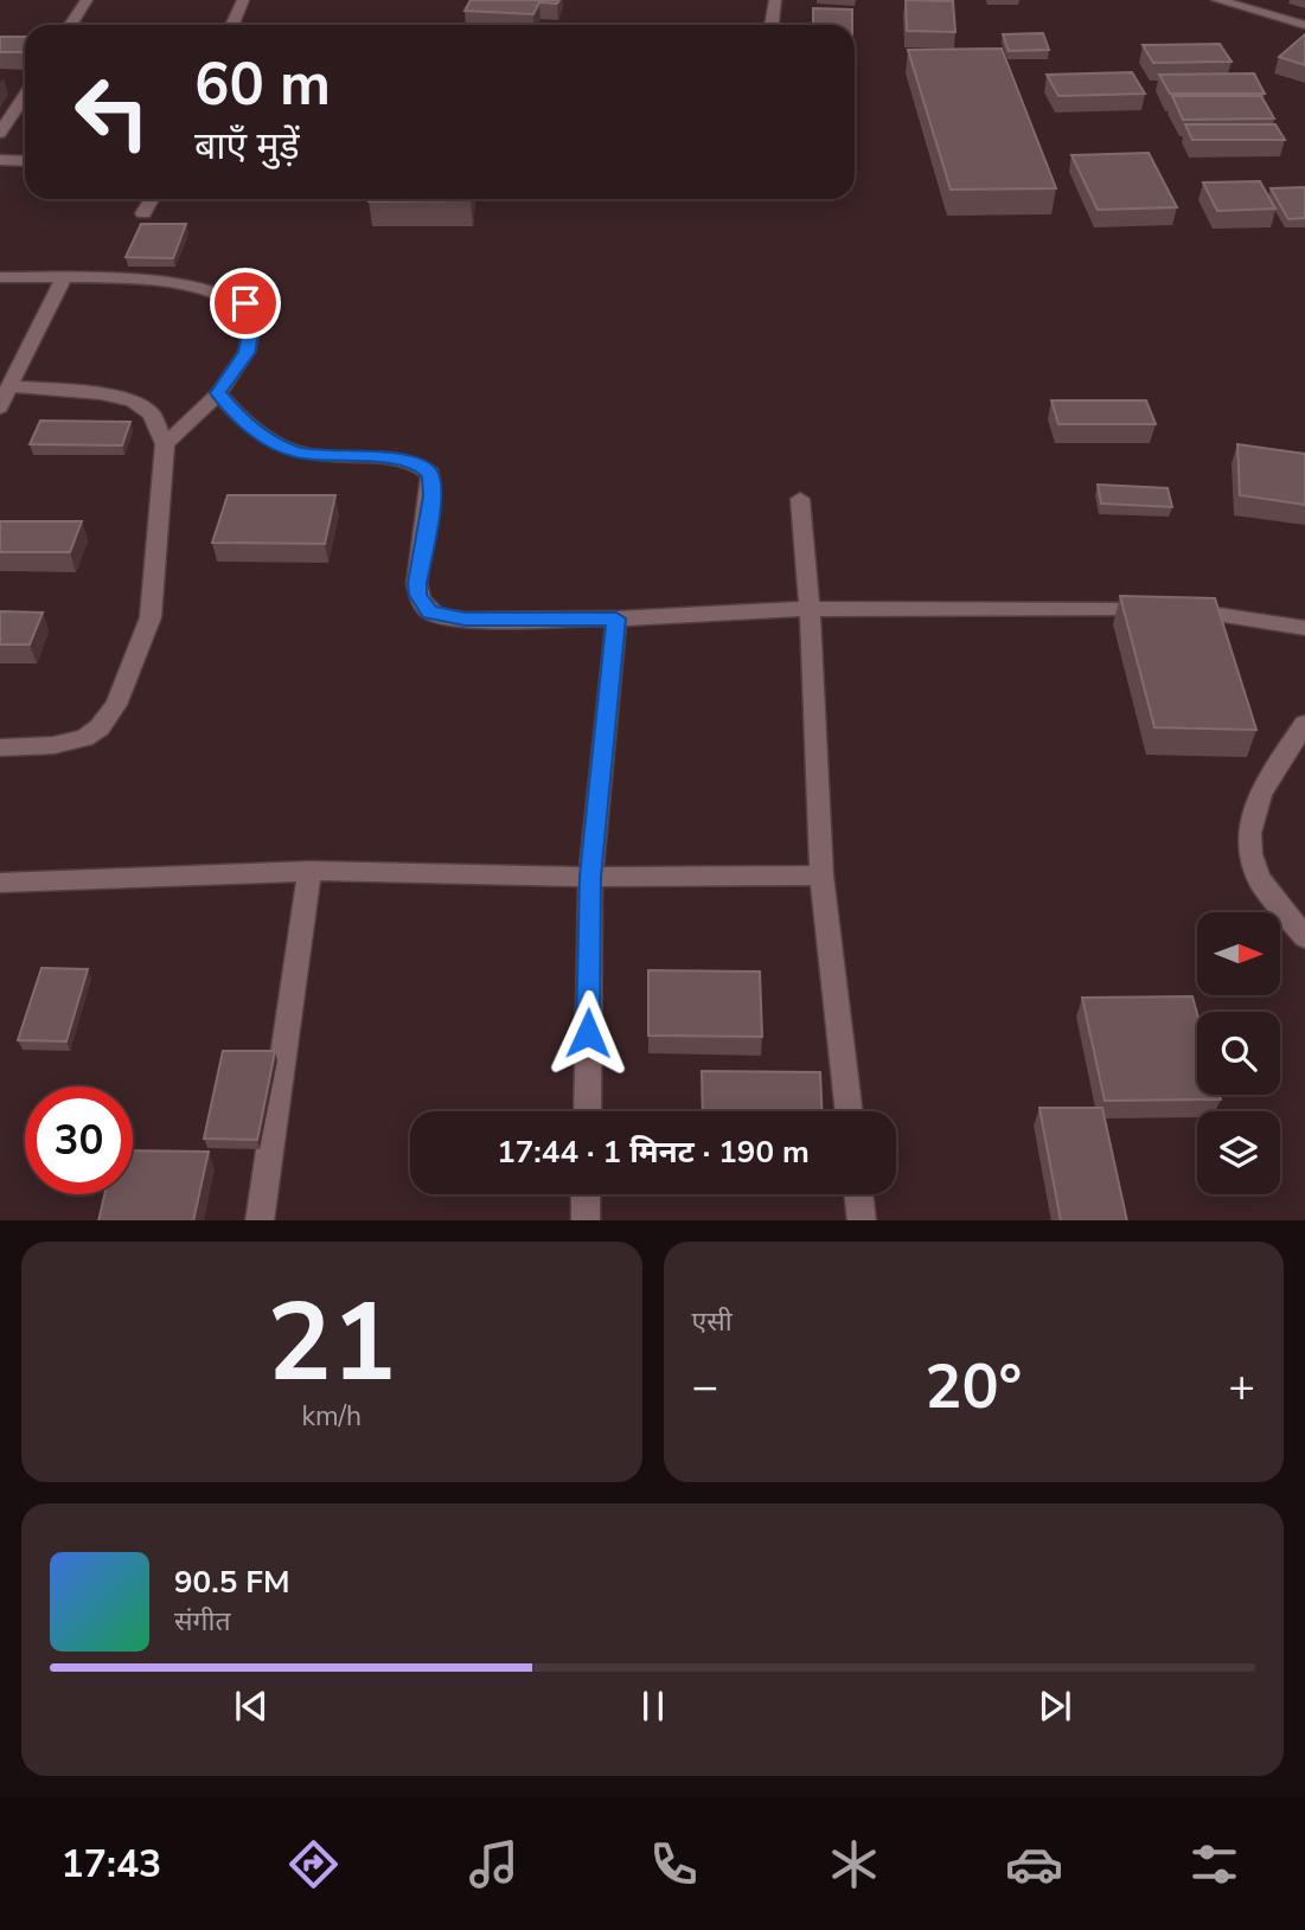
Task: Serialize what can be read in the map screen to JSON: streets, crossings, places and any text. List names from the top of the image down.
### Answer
{
  "north": "right",
  "page": {
    "turn": ["60 m", "बाएँ मुड़ें"],
    "limit": "30",
    "trip": "17:44 · 1 मिनट · 190 m",
    "tile": [
      ["21", "km/h"],
      "एसी"
    ],
    "heat": ["−", "20°", "+"],
    "song": ["90.5 FM", "संगीत"],
    "tabs": "17:43"
  }
}
